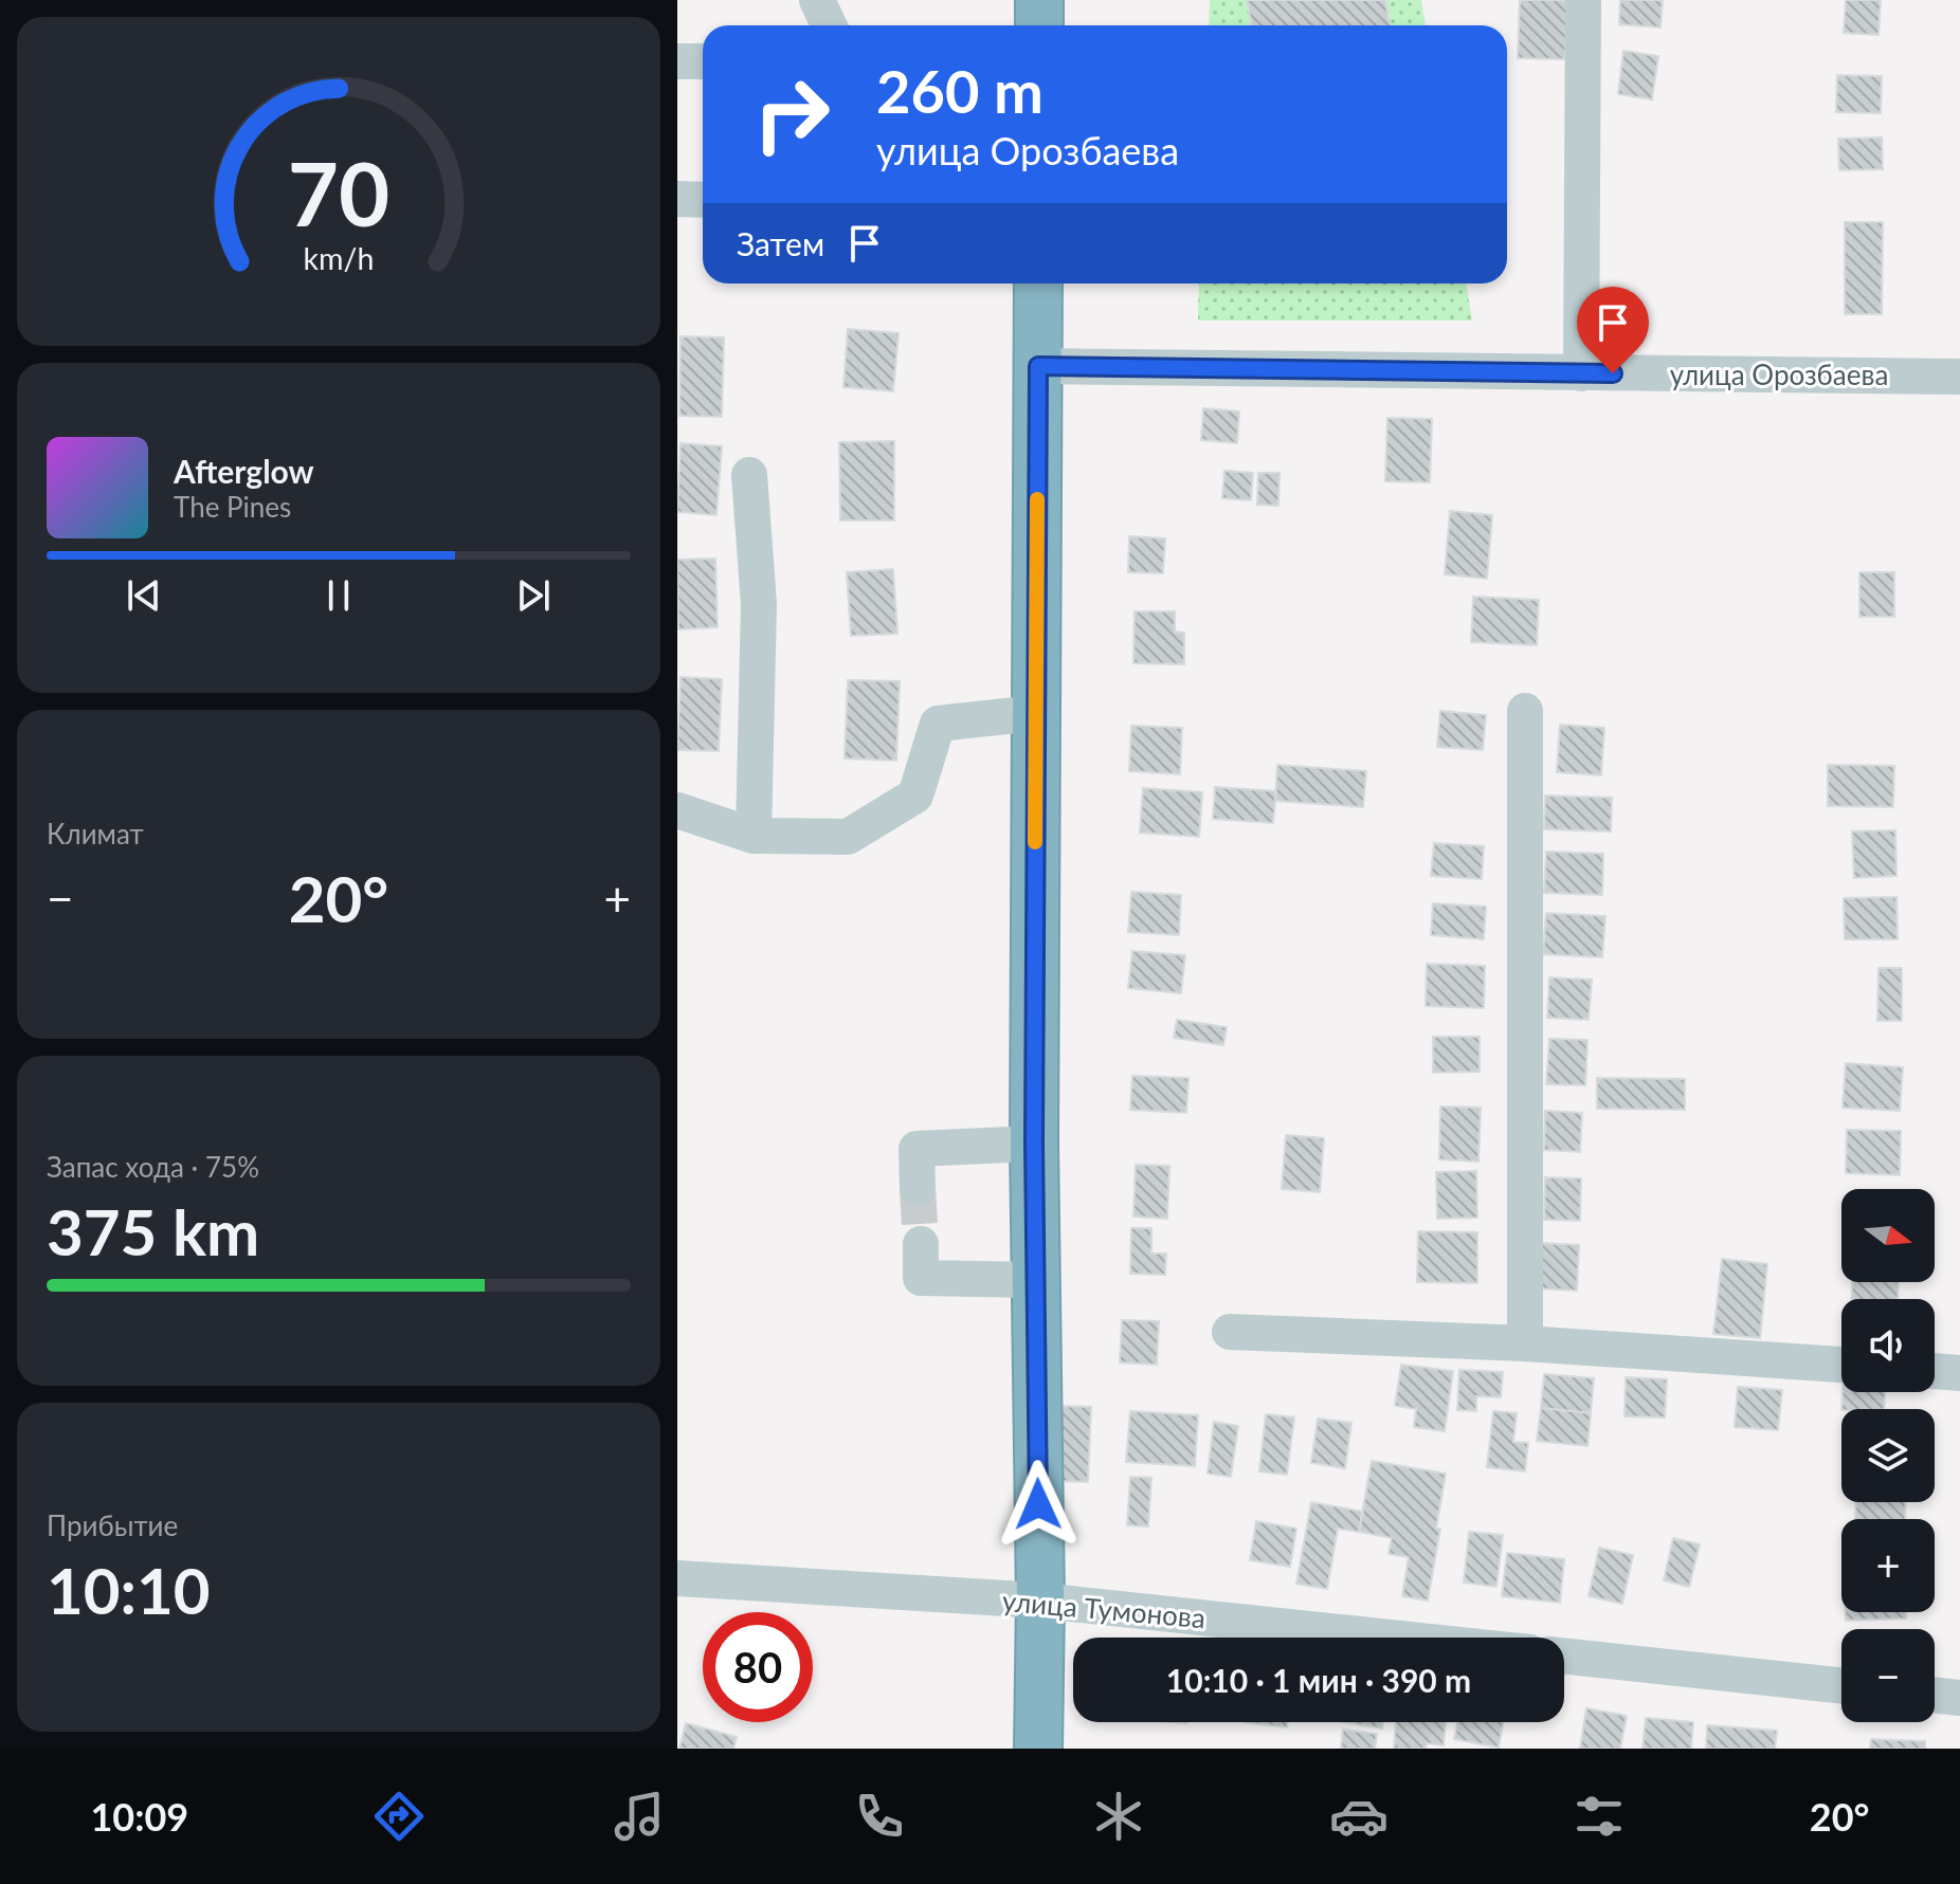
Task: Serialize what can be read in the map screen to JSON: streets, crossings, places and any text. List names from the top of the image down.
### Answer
{
  "streets": {
    "street": ["улица Орозбаева", "улица Тумонова"]
  },
  "north": "right",
  "page": {
    "turn": ["260 m", "улица Орозбаева"],
    "then": "Затем",
    "song": ["Afterglow", "The Pines"],
    "tile": [
      "Климат",
      ["Запас хода · 75%", "375 km"],
      ["Прибытие", "10:10"]
    ],
    "heat": ["−", "20°", "+"],
    "map_buttons": ["+", "−"],
    "limit": "80",
    "trip": "10:10 · 1 мин · 390 m",
    "tabs": ["10:09", "20°"],
    "gauge": ["70", "km/h"]
  }
}
